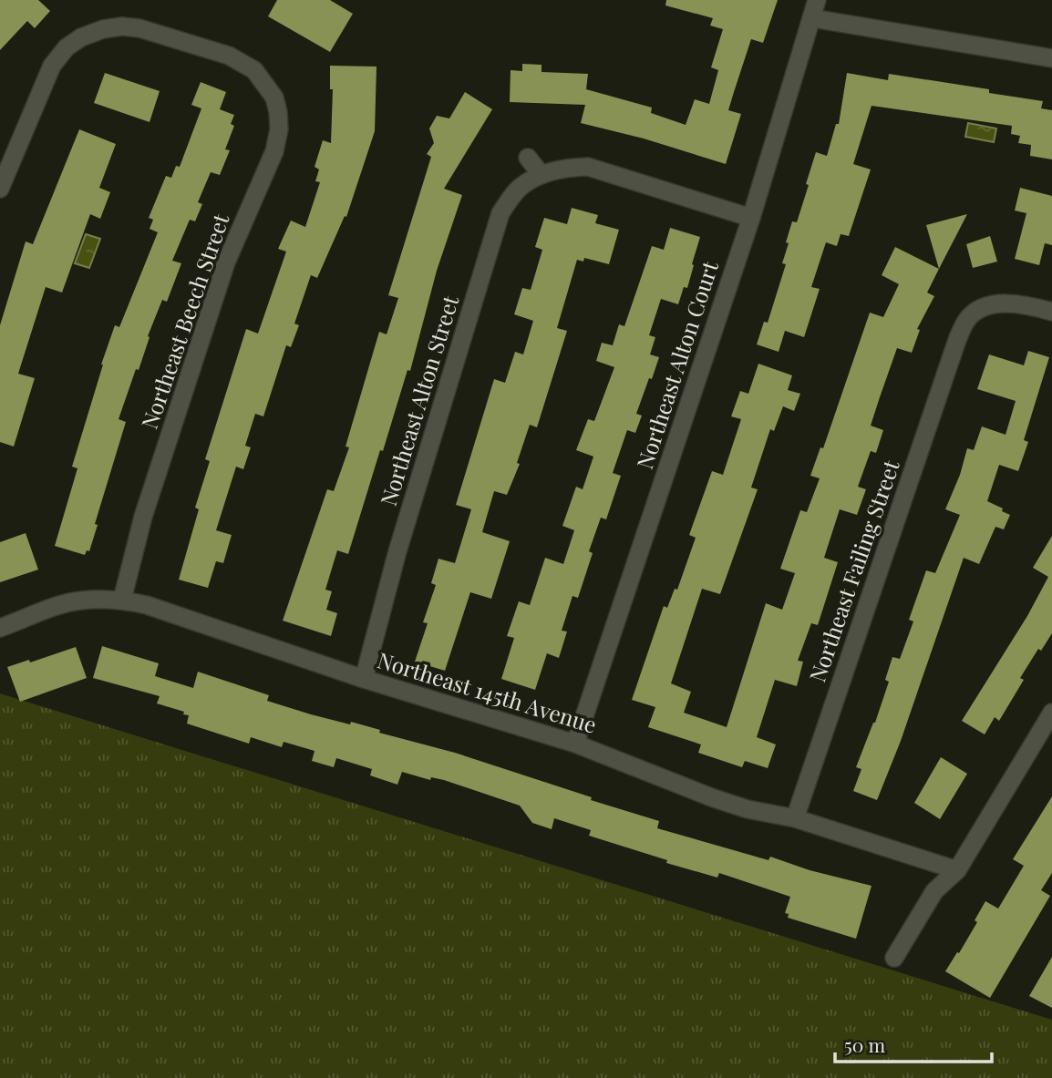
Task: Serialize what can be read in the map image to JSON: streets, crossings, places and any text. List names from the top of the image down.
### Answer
{
  "streets": {
    "street": [
      "Northeast Beech Street",
      "Northeast Alton Court",
      "Northeast Alton Street",
      "Northeast Failing Street",
      "Northeast 145th Avenue"
    ]
  },
  "crossings": [
    ["Northeast Beech Street", "Northeast 145th Avenue"],
    ["Northeast Alton Court", "Northeast 145th Avenue"],
    ["Northeast Alton Street", "Northeast 145th Avenue"],
    ["Northeast Failing Street", "Northeast 145th Avenue"]
  ],
  "scale_bar": "50 m"
}
